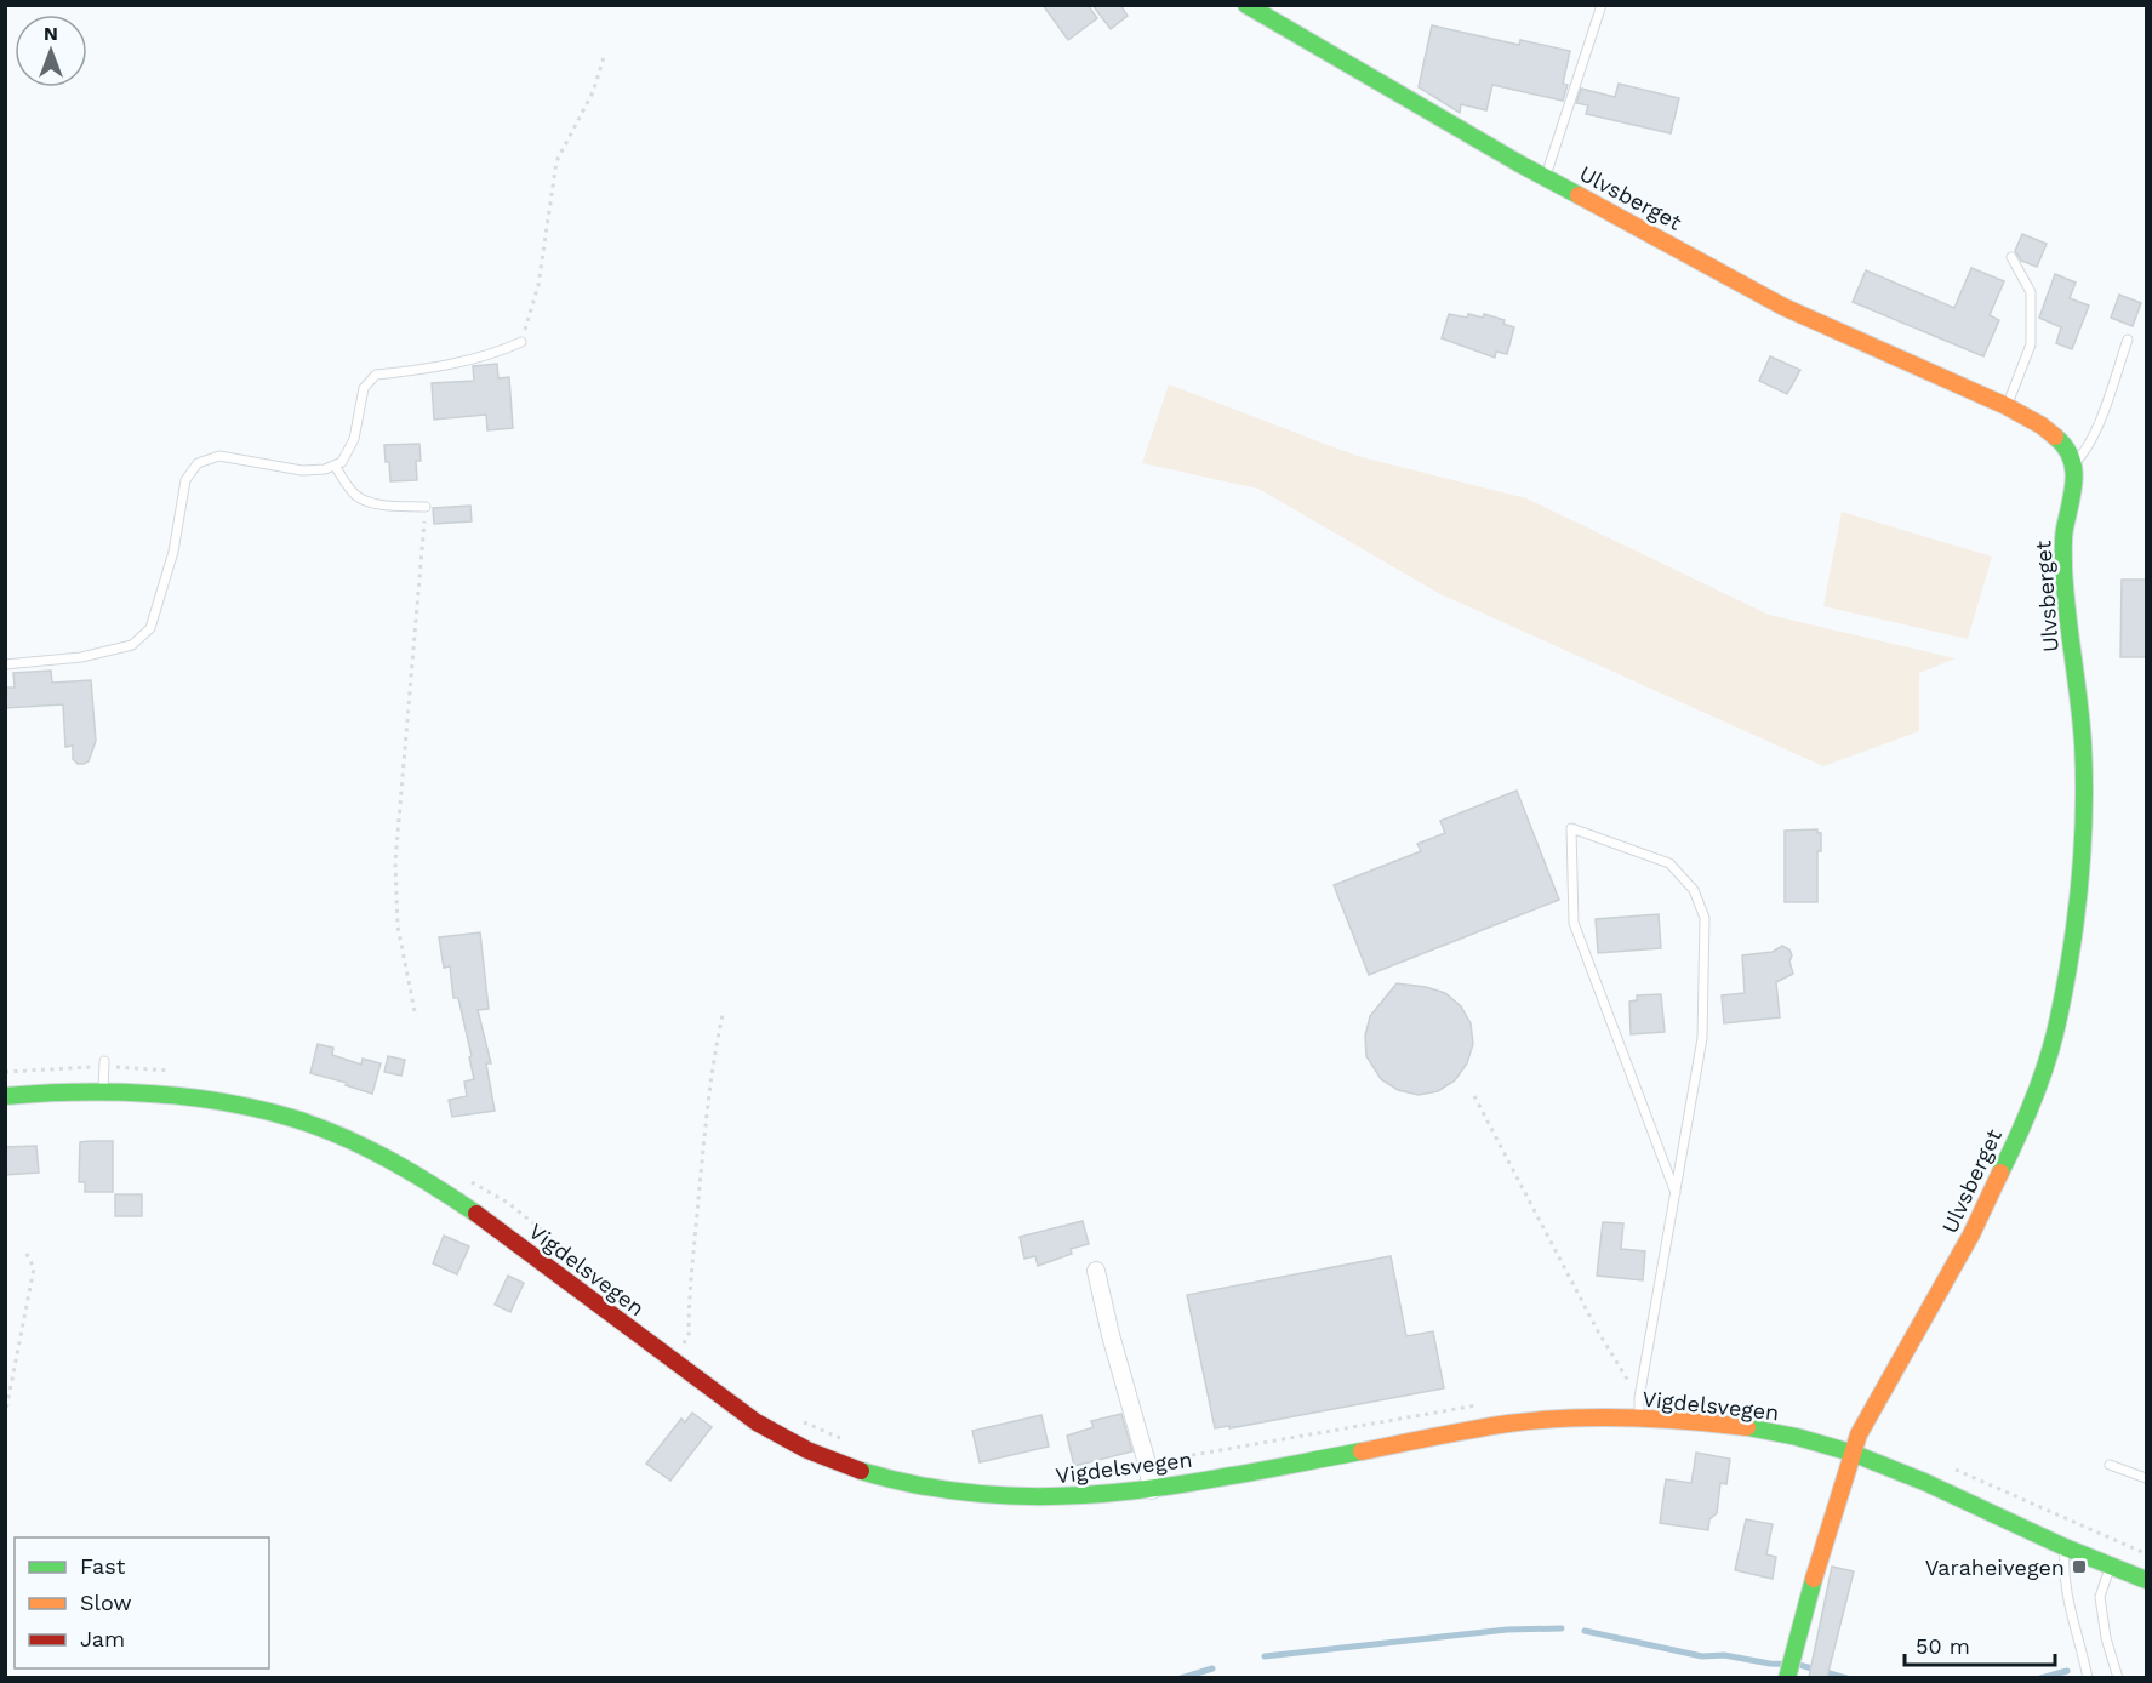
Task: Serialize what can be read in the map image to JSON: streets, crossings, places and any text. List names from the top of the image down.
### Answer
{
  "streets": {
    "main road": ["Ulvsberget", "Vigdelsvegen"]
  },
  "crossings": [
    ["Ulvsberget", "Vigdelsvegen"]
  ],
  "places": {
    "transit": ["Varaheivegen"]
  },
  "legend": ["Fast", "Slow", "Jam"],
  "scale_bar": "50 m",
  "north": "top"
}
